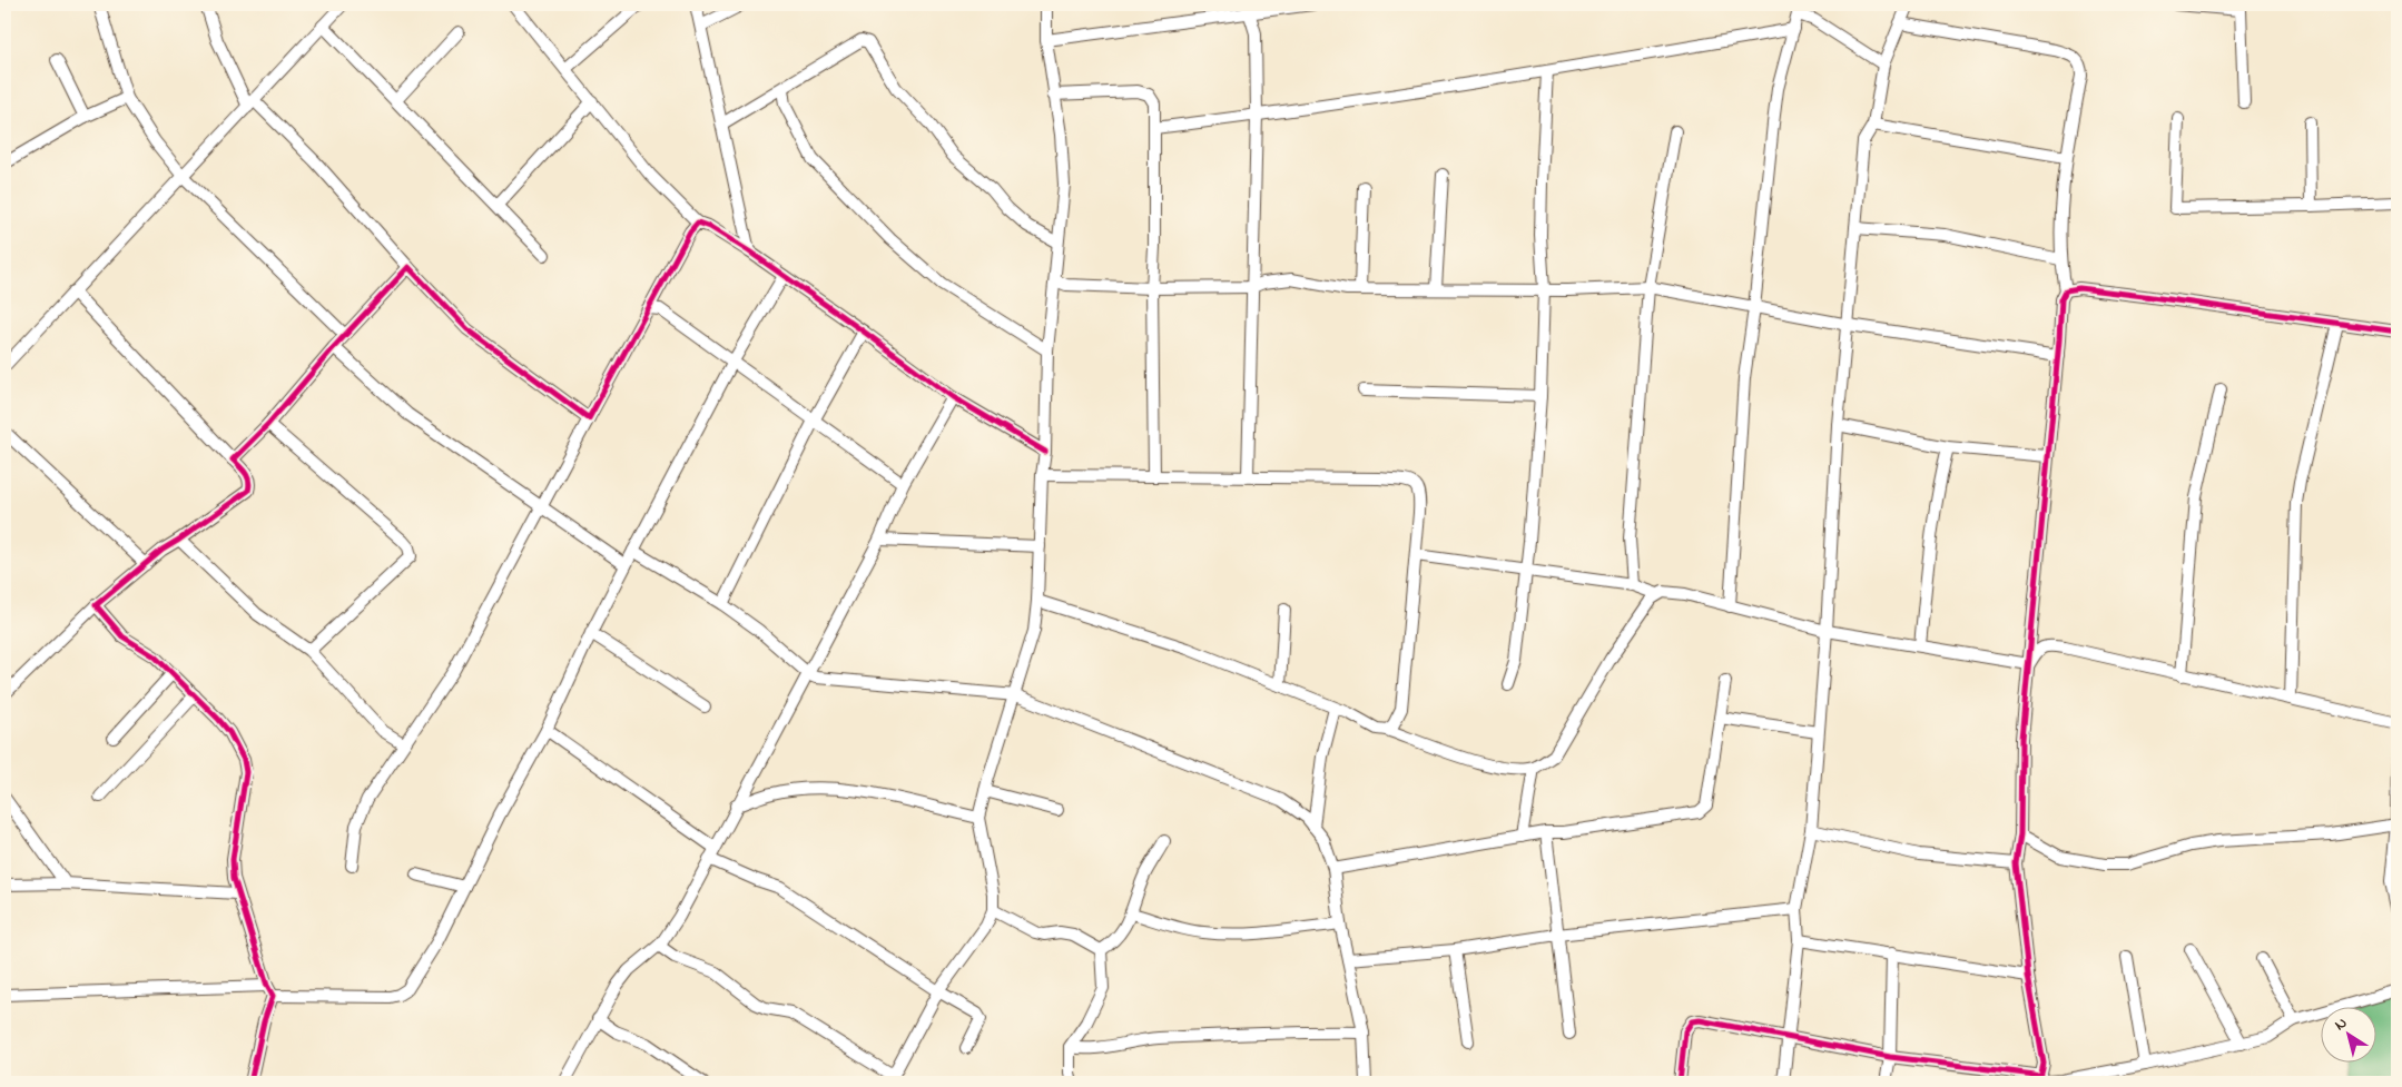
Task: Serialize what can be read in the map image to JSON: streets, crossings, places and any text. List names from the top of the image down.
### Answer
{
  "north": "top left"
}
